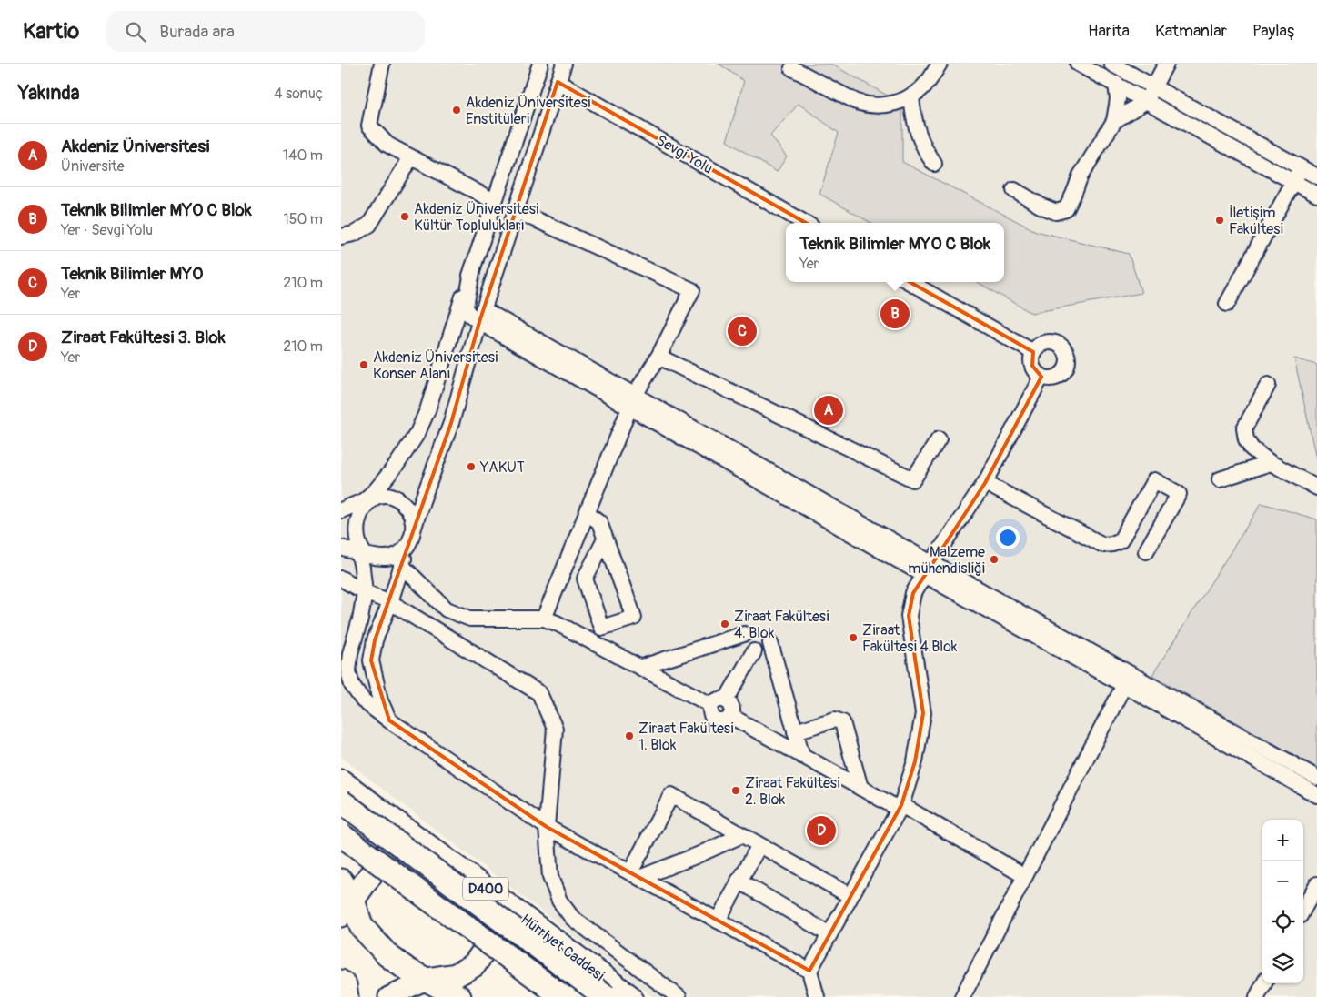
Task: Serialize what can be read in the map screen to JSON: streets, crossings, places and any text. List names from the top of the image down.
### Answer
{
  "streets": {
    "highway": ["D400", "Hürriyet Caddesi"],
    "street": ["Sevgi Yolu"]
  },
  "places": [
    "Akdeniz Üniversitesi Enstitüleri",
    "Akdeniz Üniversitesi Kültür Toplulukları",
    "İletişim Fakültesi",
    "Akdeniz Üniversitesi Konser Alanı",
    "YAKUT",
    "Malzeme mühendisliği",
    "Ziraat Fakültesi 4. Blok",
    "Ziraat Fakültesi 4.Blok",
    "Ziraat Fakültesi 1. Blok",
    "Ziraat Fakültesi 2. Blok"
  ],
  "page": {
    "header": "Kartio",
    "search": "Burada ara",
    "nav": ["Harita", "Katmanlar", "Paylaş"],
    "heading": ["Yakında", "4 sonuç"],
    "list": [
      {
        "mark": "A",
        "name": "Akdeniz Üniversitesi",
        "note": "Üniversite",
        "value": "140 m"
      },
      {
        "mark": "B",
        "name": "Teknik Bilimler MYO C Blok",
        "note": "Yer · Sevgi Yolu",
        "value": "150 m"
      },
      {
        "mark": "C",
        "name": "Teknik Bilimler MYO",
        "note": "Yer",
        "value": "210 m"
      },
      {
        "mark": "D",
        "name": "Ziraat Fakültesi 3. Blok",
        "note": "Yer",
        "value": "210 m"
      }
    ],
    "popup": ["Teknik Bilimler MYO C Blok", "Yer"],
    "pins": [
      "B",
      "C",
      "A",
      "D"
    ],
    "map_buttons": ["+", "−"]
  }
}
